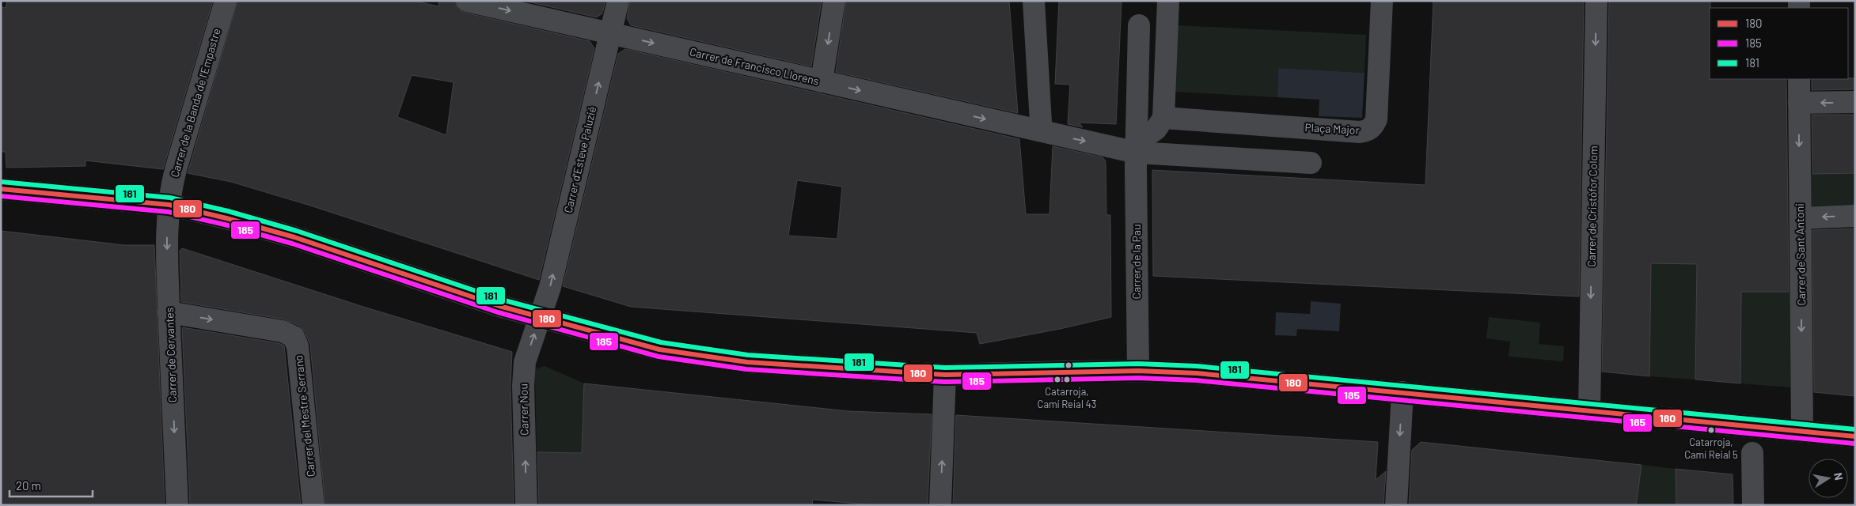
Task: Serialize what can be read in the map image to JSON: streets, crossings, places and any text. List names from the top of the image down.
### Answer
{
  "streets": {
    "street": [
      "Carrer de Francisco Llorens",
      "Carrer de la Banda de l'Empastre",
      "Plaça Major",
      "Carrer d'Esteve Paluzié",
      "Carrer de Cristòfor Colom",
      "Carrer de Sant Antoni",
      "Carrer de la Pau",
      "Carrer de Cervantes",
      "Carrer Nou",
      "Carrer del Mestre Serrano"
    ]
  },
  "crossings": [
    ["Carrer de Francisco Llorens", "Carrer d'Esteve Paluzié"],
    ["Carrer de la Banda de l'Empastre", "Carrer de Cervantes"],
    ["Carrer d'Esteve Paluzié", "Carrer Nou"],
    ["Carrer de Cervantes", "Carrer del Mestre Serrano"]
  ],
  "one_way": [
    "Carrer de Francisco Llorens",
    "Carrer d'Esteve Paluzié",
    "Carrer de Cristòfor Colom",
    "Carrer de Sant Antoni",
    "Carrer de Cervantes",
    "Carrer Nou",
    "Carrer del Mestre Serrano"
  ],
  "places": ["Catarroja, Camí Reial 43", "Catarroja, Camí Reial 5"],
  "lines": ["transit line 181", "transit line 180", "transit line 185"],
  "legend": ["180", "185", "181"],
  "scale_bar": "20 m",
  "north": "right"
}
